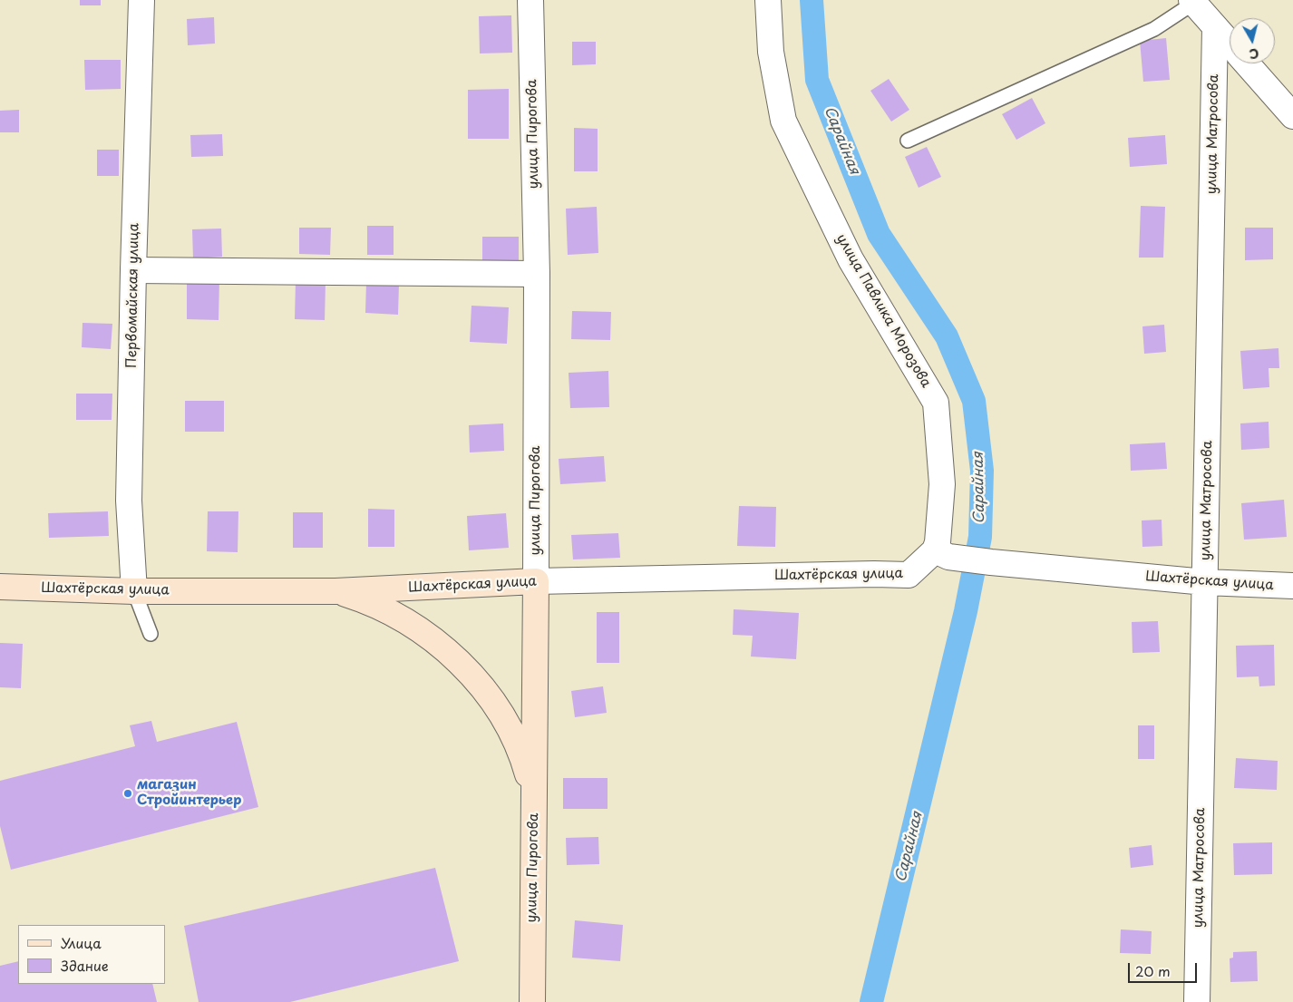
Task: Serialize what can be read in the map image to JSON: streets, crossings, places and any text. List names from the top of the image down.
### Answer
{
  "streets": {
    "main road": ["улица Пирогова", "Шахтёрская улица"],
    "street": ["улица Матросова", "Первомайская улица", "улица Павлика Морозова"]
  },
  "crossings": [
    ["улица Пирогова", "Шахтёрская улица"],
    ["улица Матросова", "Шахтёрская улица"],
    ["Первомайская улица", "Шахтёрская улица"],
    ["улица Павлика Морозова", "Шахтёрская улица"]
  ],
  "water": ["Сарайная"],
  "places": ["магазин Стройинтерьер"],
  "legend": ["Улица", "Здание"],
  "scale_bar": "20 m",
  "north": "bottom"
}
